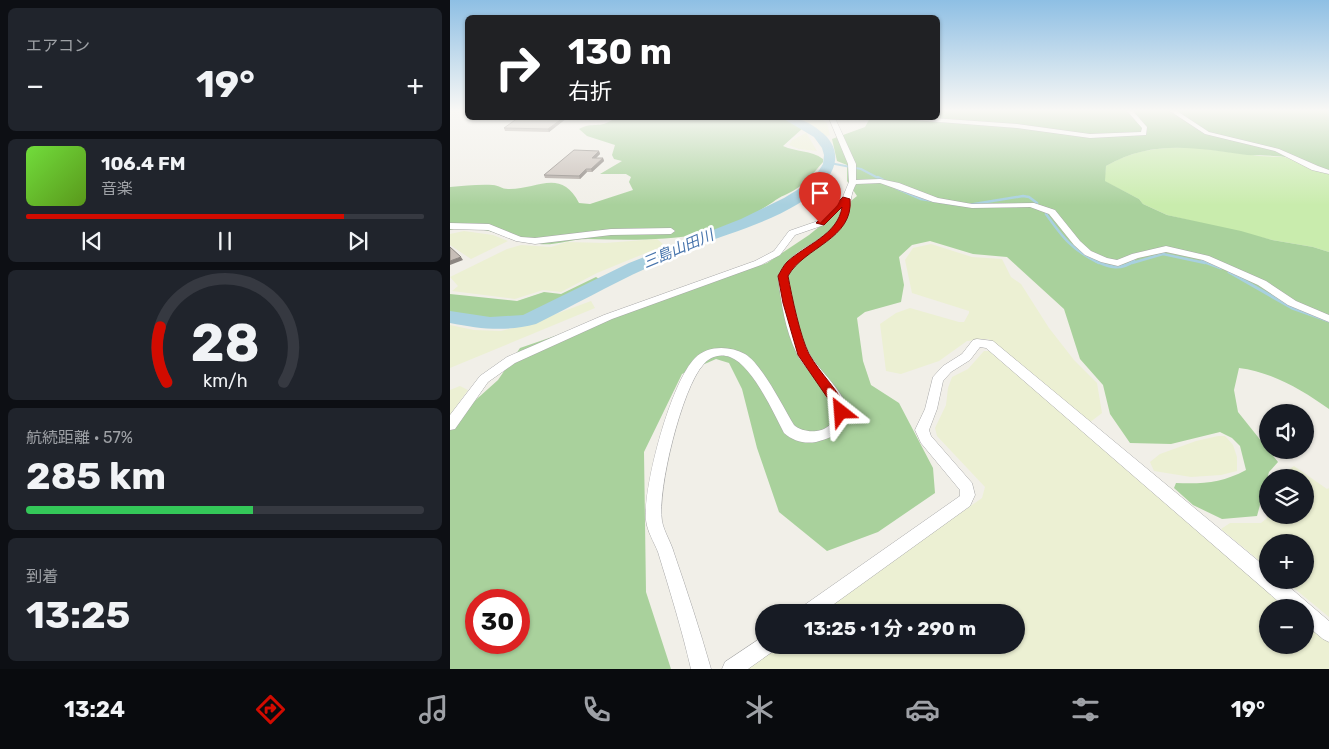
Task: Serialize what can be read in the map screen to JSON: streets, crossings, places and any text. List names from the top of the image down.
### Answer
{
  "water": ["三島山田川"],
  "page": {
    "tile": [
      "エアコン",
      ["航続距離 · 57%", "285 km"],
      ["到着", "13:25"]
    ],
    "turn": ["130 m", "右折"],
    "heat": ["−", "19°", "+"],
    "song": ["106.4 FM", "音楽"],
    "map_buttons": ["+", "−"],
    "limit": "30",
    "trip": "13:25 · 1 分 · 290 m",
    "tabs": ["13:24", "19°"],
    "gauge": ["28", "km/h"]
  }
}
